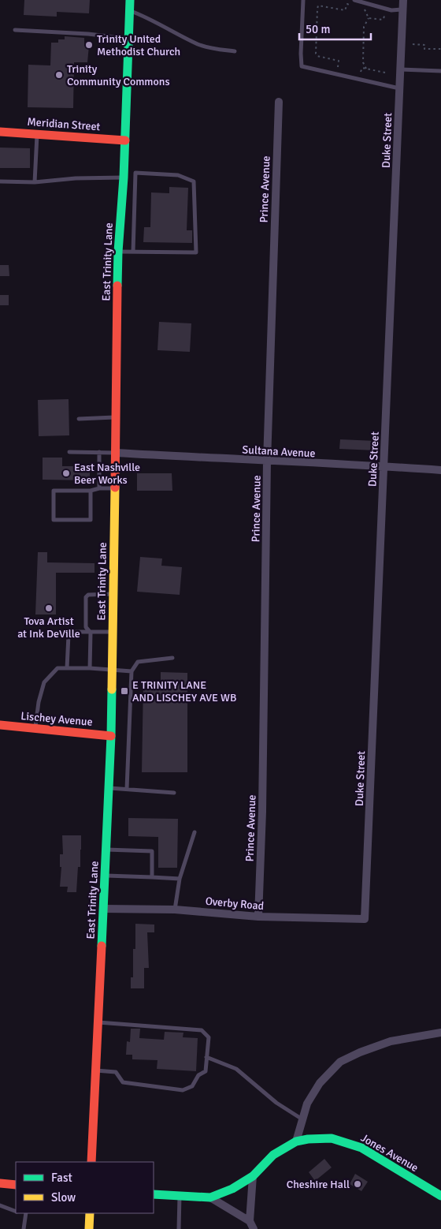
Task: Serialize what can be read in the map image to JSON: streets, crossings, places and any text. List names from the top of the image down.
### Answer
{
  "streets": {
    "main road": [
      "Meridian Street",
      "East Trinity Lane",
      "Lischey Avenue",
      "Jones Avenue"
    ],
    "street": [
      "Duke Street",
      "Prince Avenue",
      "Sultana Avenue",
      "Overby Road"
    ]
  },
  "crossings": [
    ["Meridian Street", "East Trinity Lane"],
    ["Duke Street", "Sultana Avenue"],
    ["Duke Street", "Overby Road"],
    ["Prince Avenue", "Sultana Avenue"],
    ["Prince Avenue", "Overby Road"],
    ["East Trinity Lane", "Sultana Avenue"],
    ["East Trinity Lane", "Lischey Avenue"],
    ["East Trinity Lane", "Overby Road"]
  ],
  "places": {
    "other": [
      "Trinity United Methodist Church",
      "Trinity Community Commons",
      "East Nashville Beer Works",
      "Tova Artist at Ink DeVille",
      "Cheshire Hall"
    ],
    "transit": ["E TRINITY LANE AND LISCHEY AVE WB"]
  },
  "legend": ["Fast", "Slow"],
  "scale_bar": "50 m"
}
